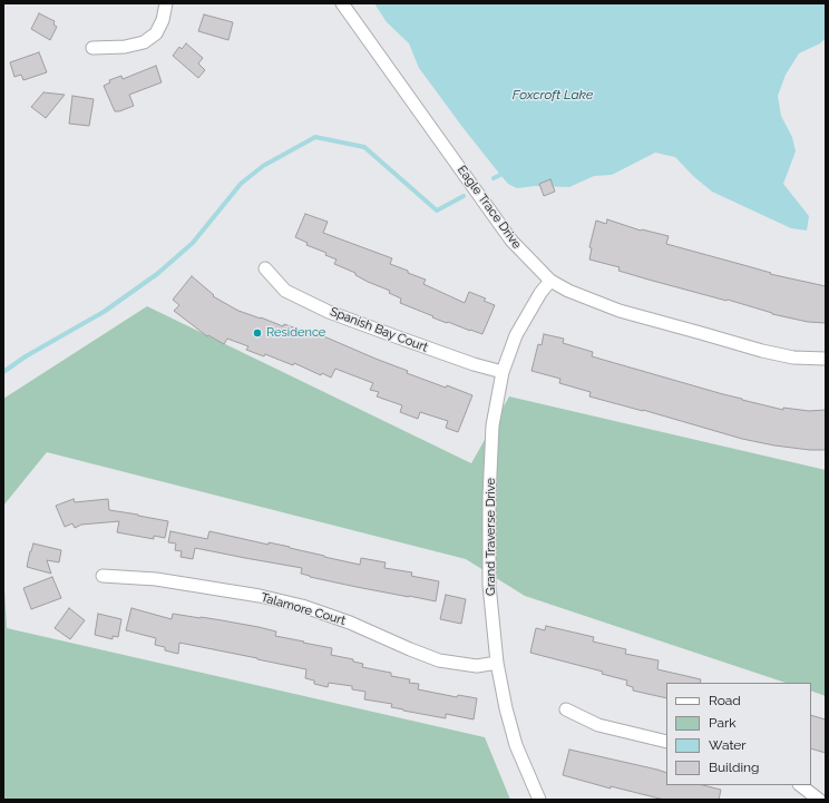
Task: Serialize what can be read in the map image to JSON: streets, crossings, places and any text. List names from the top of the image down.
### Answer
{
  "streets": {
    "street": [
      "Eagle Trace Drive",
      "Spanish Bay Court",
      "Grand Traverse Drive",
      "Talamore Court"
    ]
  },
  "crossings": [
    ["Eagle Trace Drive", "Grand Traverse Drive"],
    ["Spanish Bay Court", "Grand Traverse Drive"],
    ["Grand Traverse Drive", "Talamore Court"]
  ],
  "water": ["Foxcroft Lake"],
  "places": ["Residence"],
  "legend": [
    "Road",
    "Park",
    "Water",
    "Building"
  ]
}
